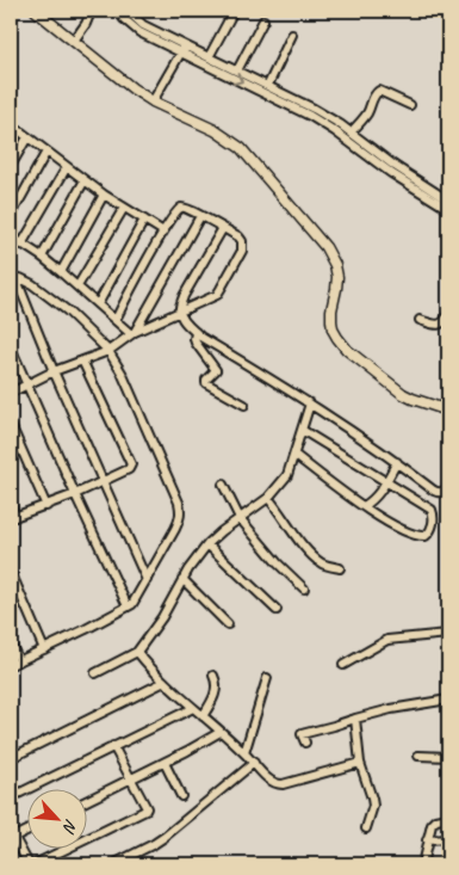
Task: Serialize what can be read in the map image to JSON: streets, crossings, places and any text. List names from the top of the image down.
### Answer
{
  "north": "bottom right"
}
